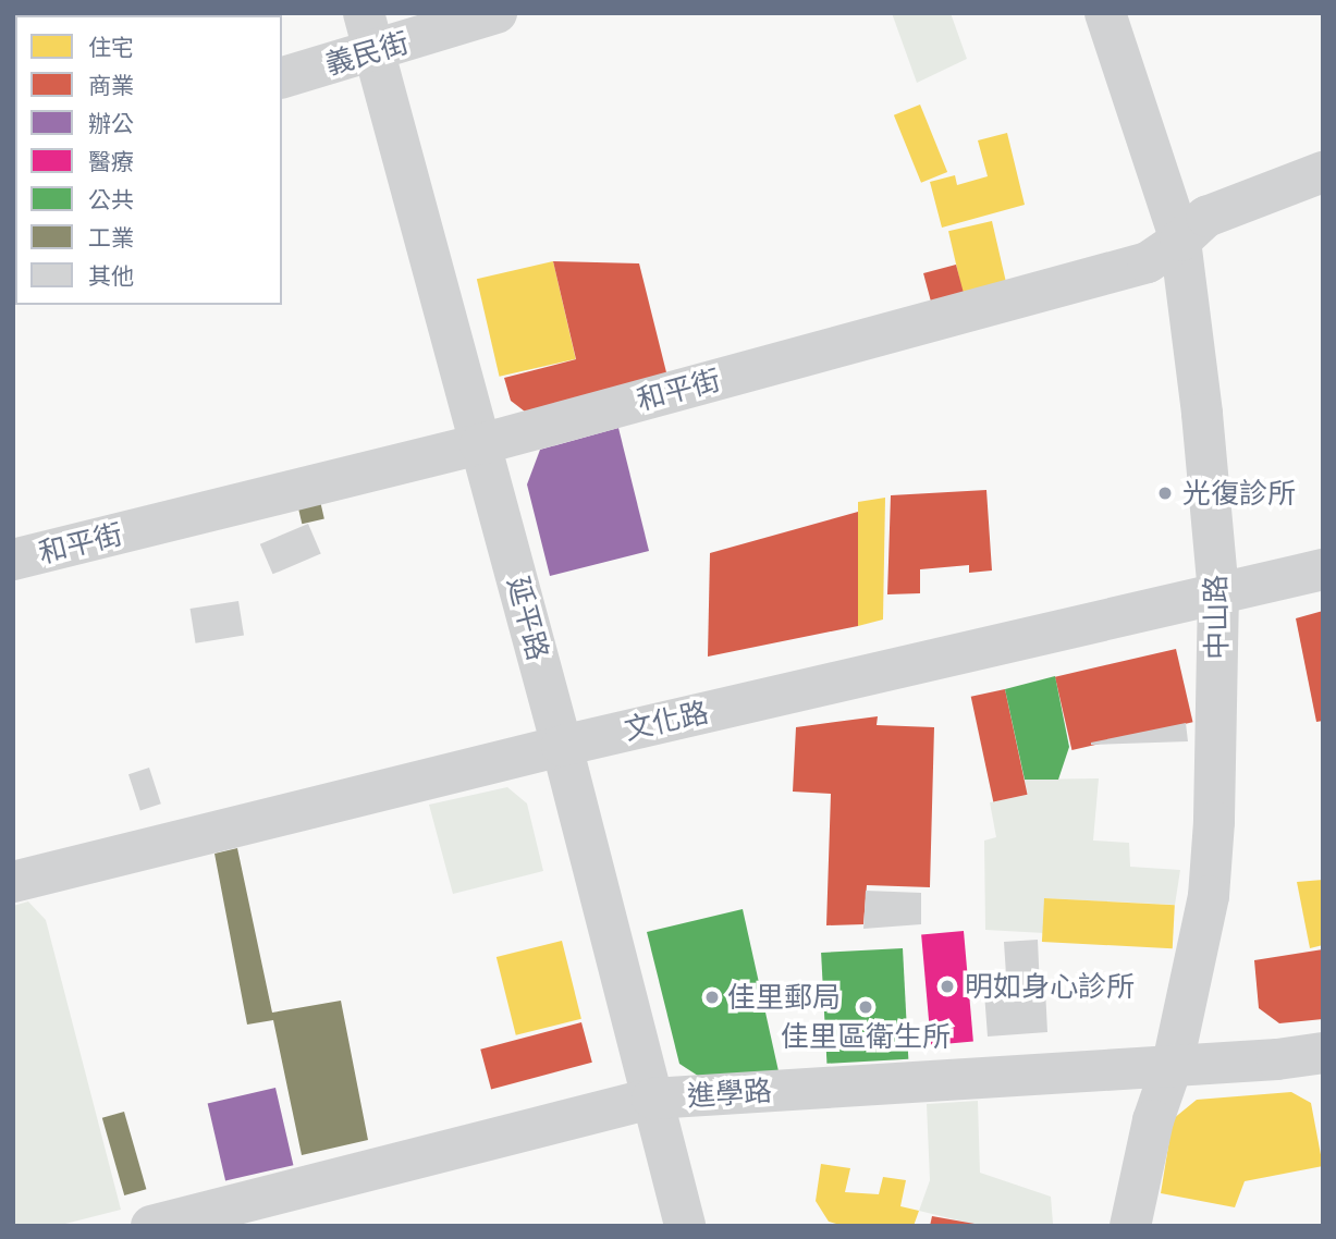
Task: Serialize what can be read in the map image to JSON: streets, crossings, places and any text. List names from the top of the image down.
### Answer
{
  "streets": {
    "street": [
      "義民街",
      "和平街",
      "中山路",
      "延平路",
      "文化路",
      "進學路"
    ]
  },
  "crossings": [
    ["義民街", "延平路"],
    ["和平街", "中山路"],
    ["和平街", "延平路"],
    ["中山路", "文化路"],
    ["中山路", "進學路"],
    ["延平路", "文化路"],
    ["延平路", "進學路"]
  ],
  "places": [
    "光復診所",
    "明如身心診所",
    "佳里郵局",
    "佳里區衛生所"
  ],
  "legend": [
    "住宅",
    "商業",
    "辦公",
    "醫療",
    "公共",
    "工業",
    "其他"
  ]
}
